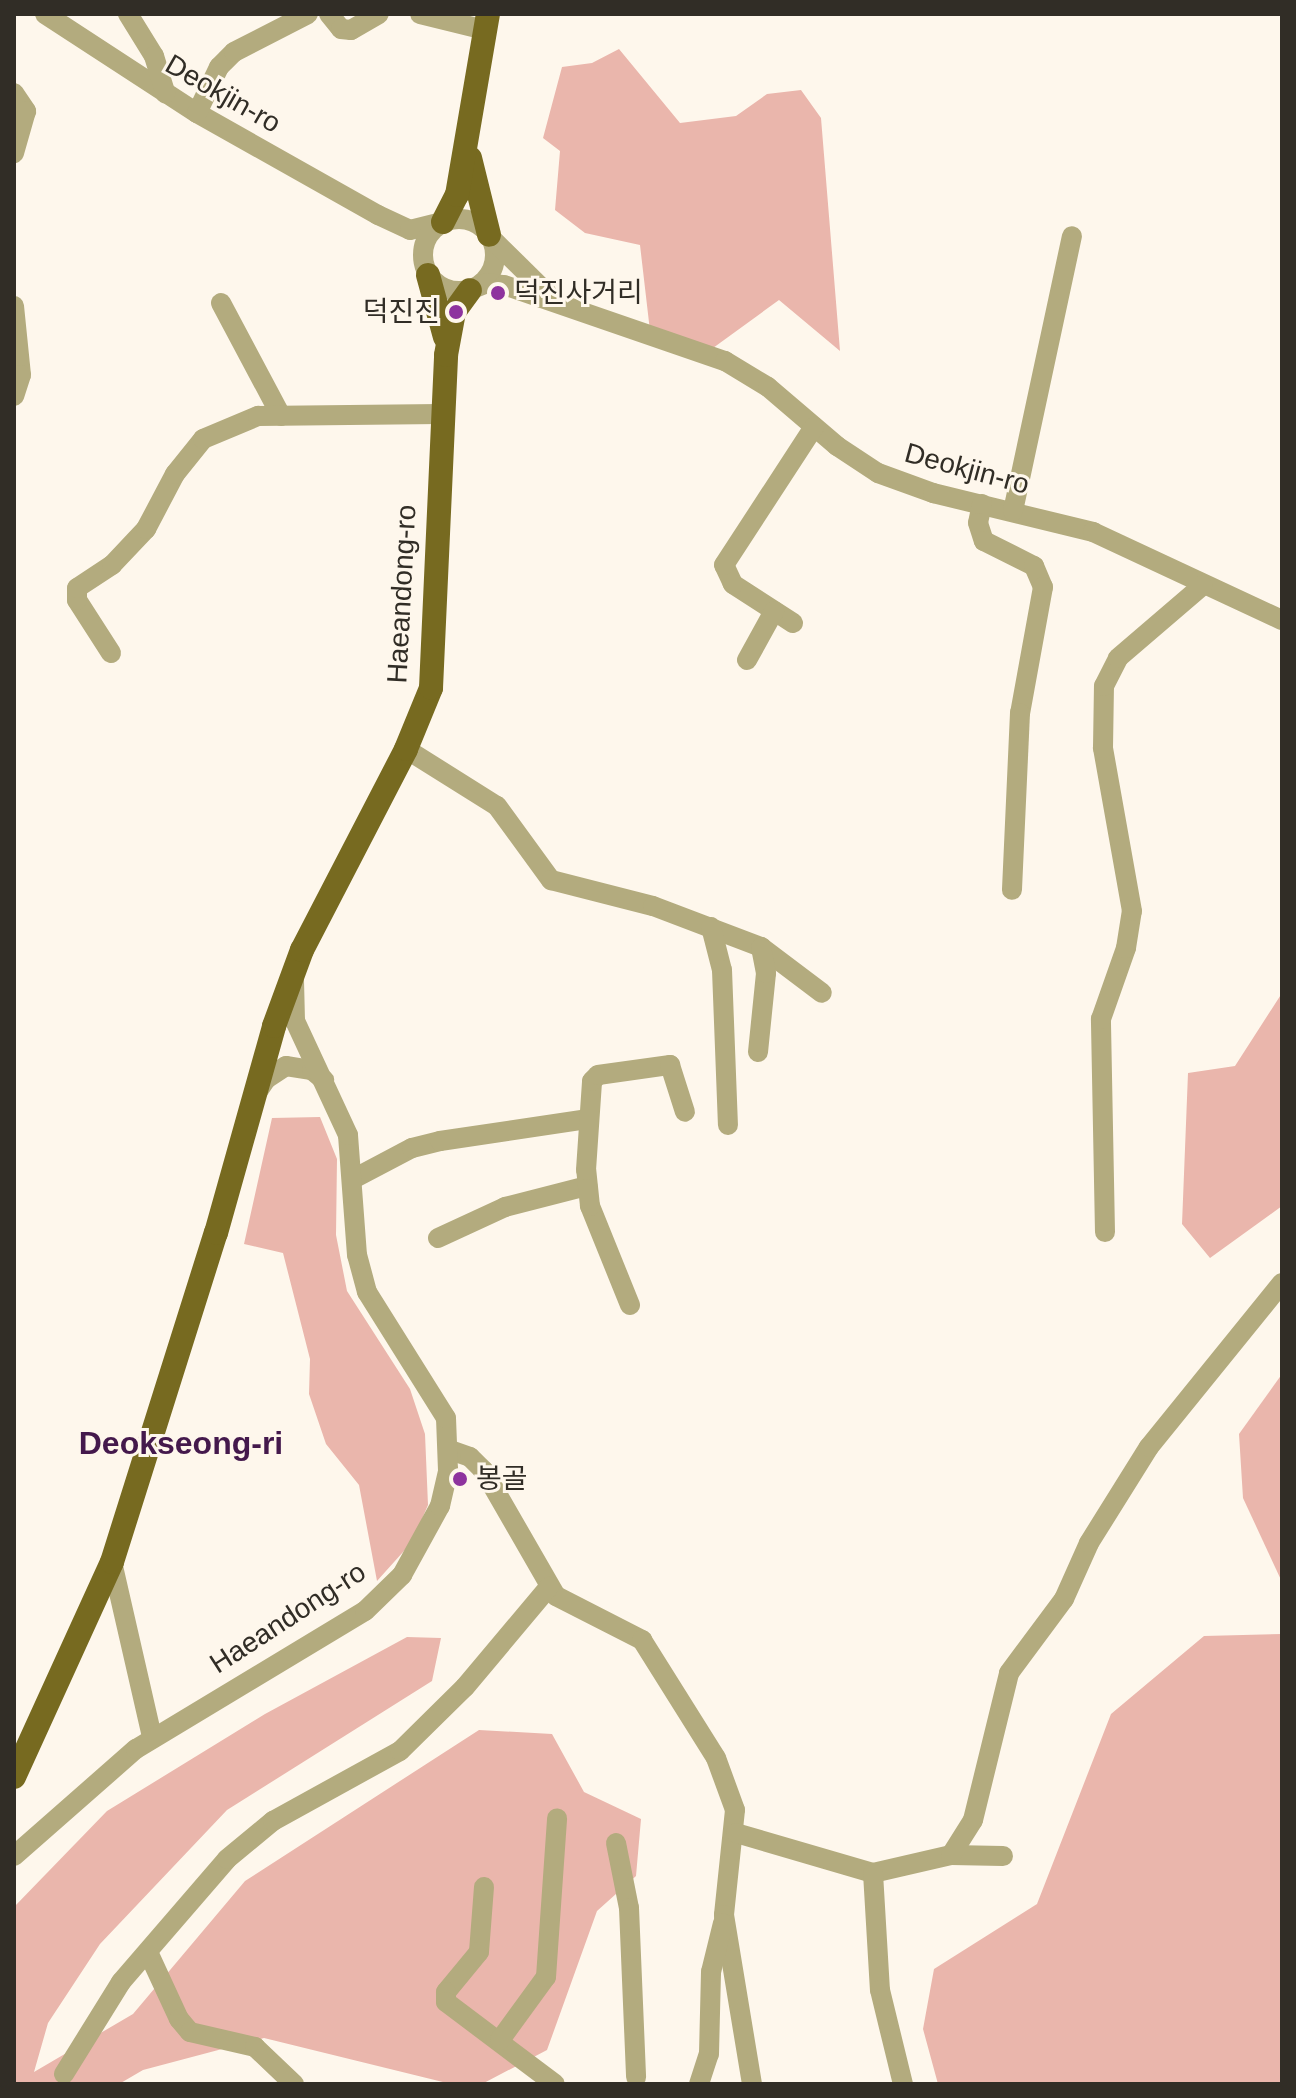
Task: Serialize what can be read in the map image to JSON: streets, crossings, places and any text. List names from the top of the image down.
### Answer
{
  "streets": {
    "main road": ["Haeandong-ro"],
    "street": ["Deokjin-ro"]
  },
  "crossings": [
    ["Deokjin-ro", "Haeandong-ro"]
  ],
  "districts": ["Deokseong-ri"],
  "places": ["덕진사거리", "덕진진", "봉골"]
}
